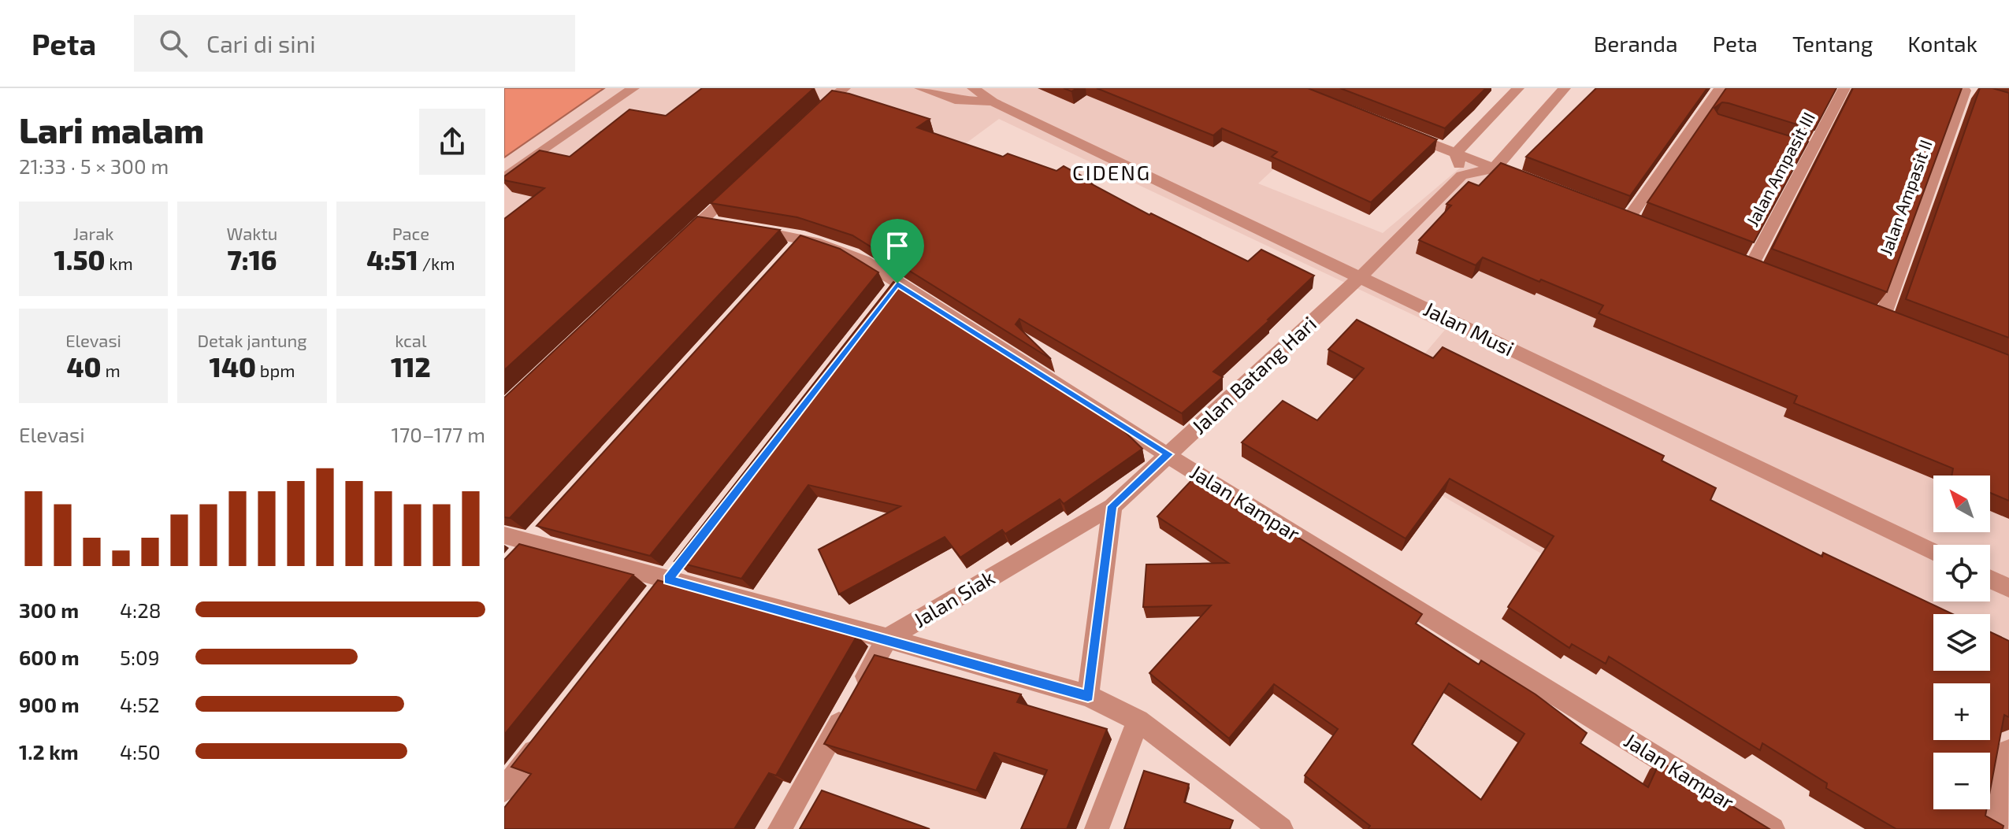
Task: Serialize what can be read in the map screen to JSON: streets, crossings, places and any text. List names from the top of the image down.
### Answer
{
  "streets": {
    "street": [
      "Jalan Ampasit III",
      "Jalan Ampasit II",
      "Jalan Musi",
      "Jalan Batang Hari",
      "Jalan Kampar",
      "Jalan Siak"
    ]
  },
  "crossings": [
    ["Jalan Musi", "Jalan Batang Hari"],
    ["Jalan Batang Hari", "Jalan Kampar"],
    ["Jalan Batang Hari", "Jalan Siak"]
  ],
  "districts": ["CIDENG"],
  "north": "top left",
  "page": {
    "header": "Peta",
    "search": "Cari di sini",
    "nav": [
      "Beranda",
      "Peta",
      "Tentang",
      "Kontak"
    ],
    "heading": ["Lari malam", "21:33 · 5 × 300 m"],
    "stats": [
      ["Jarak", "1.50 km"],
      ["Waktu", "7:16"],
      ["Pace", "4:51 /km"],
      ["Elevasi", "40 m"],
      ["Detak jantung", "140 bpm"],
      ["kcal", "112"]
    ],
    "chart": ["Elevasi", "170–177 m"],
    "map_buttons": ["+", "−"],
    "list": [
      {
        "name": "300 m",
        "note": "4:28"
      },
      {
        "name": "600 m",
        "note": "5:09"
      },
      {
        "name": "900 m",
        "note": "4:52"
      },
      {
        "name": "1.2 km",
        "note": "4:50"
      }
    ]
  }
}
